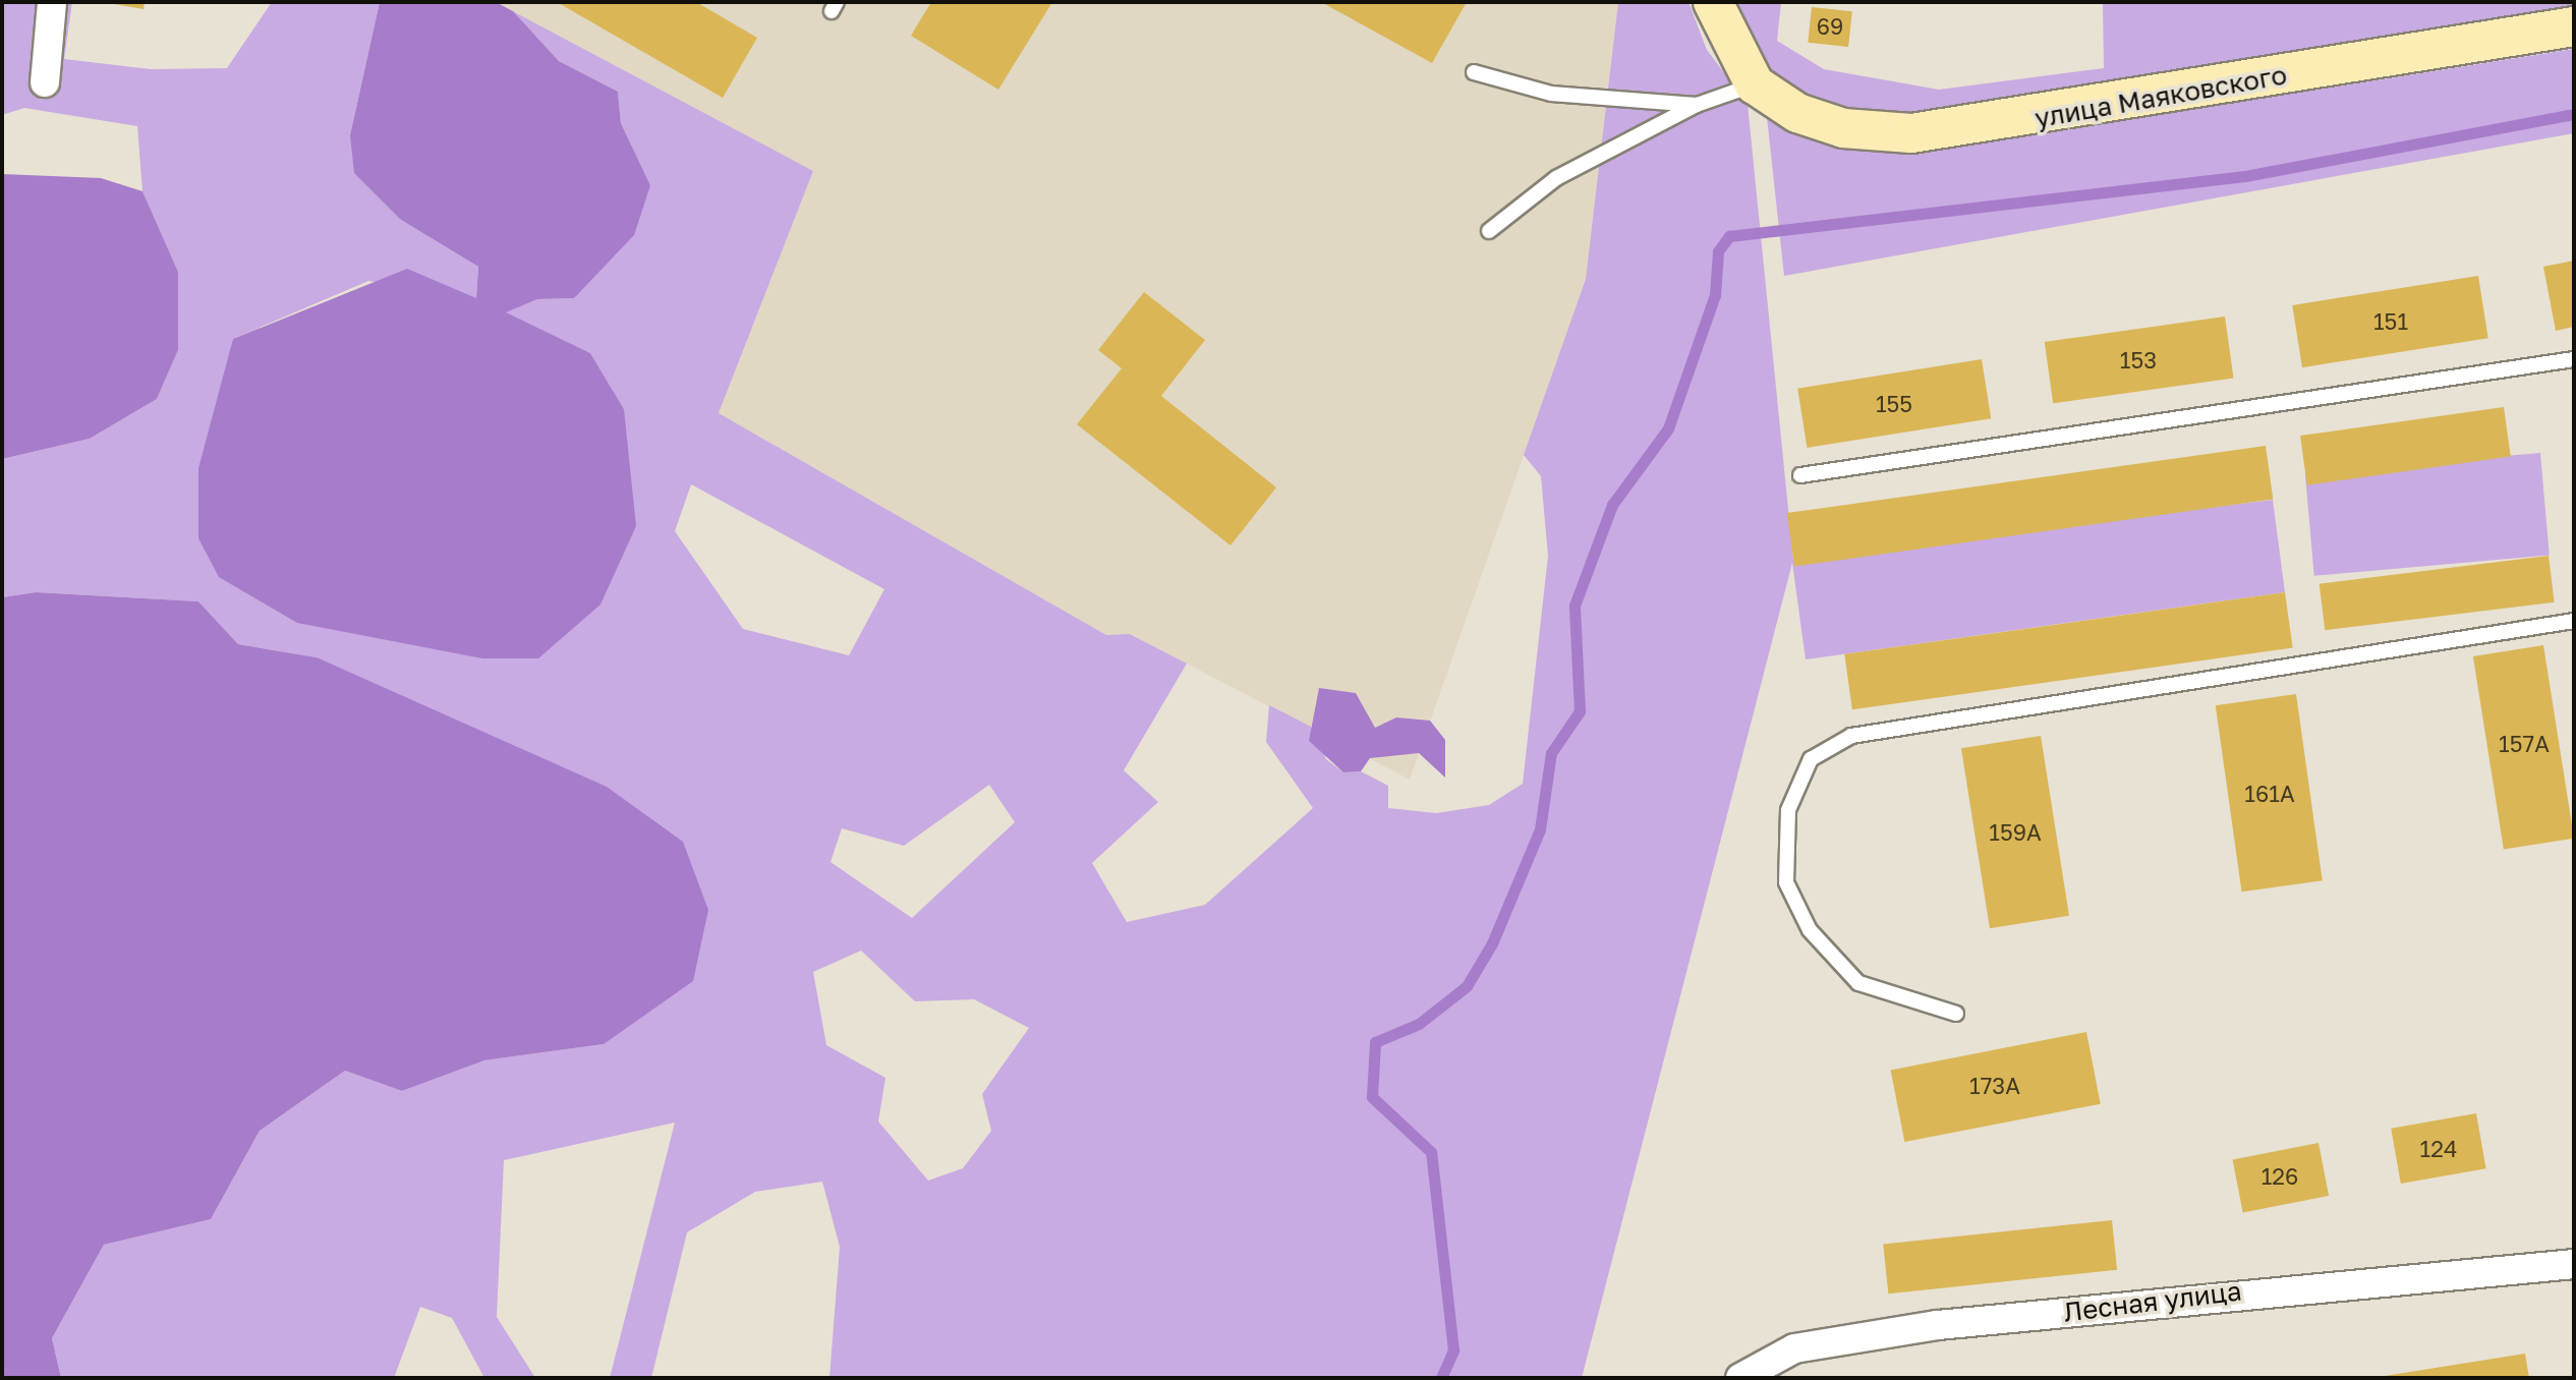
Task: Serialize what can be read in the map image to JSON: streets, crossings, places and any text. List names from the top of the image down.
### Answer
{
  "streets": {
    "main road": ["улица Маяковского"],
    "street": ["Лесная улица"]
  },
  "house_numbers": [
    "69",
    "151",
    "153",
    "155",
    "157А",
    "161А",
    "159А",
    "173А",
    "124",
    "126"
  ]
}
